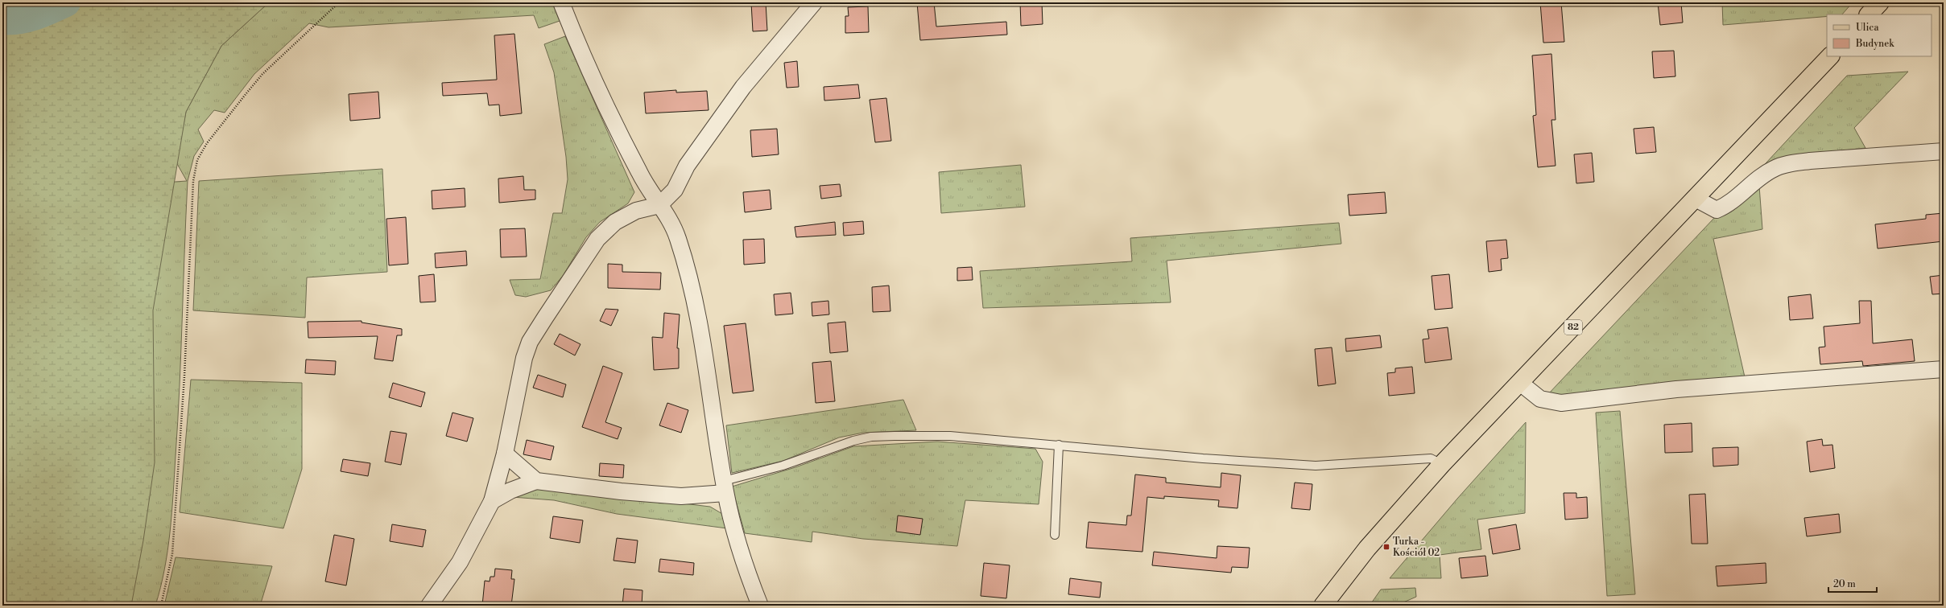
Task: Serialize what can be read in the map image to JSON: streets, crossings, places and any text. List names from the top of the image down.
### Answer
{
  "streets": {
    "main road": ["82"]
  },
  "places": {
    "transit": ["Turka - Kościół 02"]
  },
  "legend": ["Ulica", "Budynek"],
  "scale_bar": "20 m"
}
